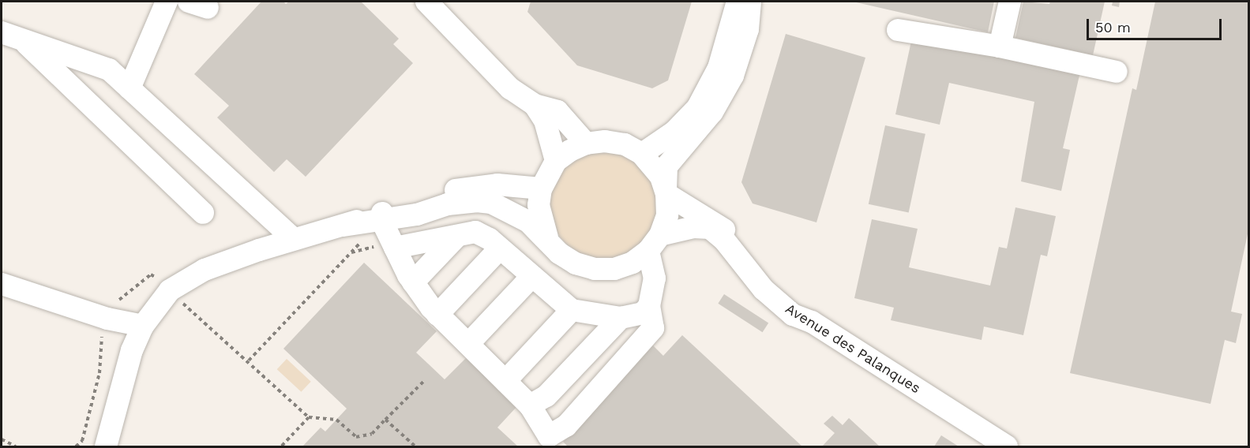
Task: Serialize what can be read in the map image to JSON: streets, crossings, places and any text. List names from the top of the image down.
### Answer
{
  "streets": {
    "street": ["Avenue des Palanques"]
  },
  "scale_bar": "50 m"
}
